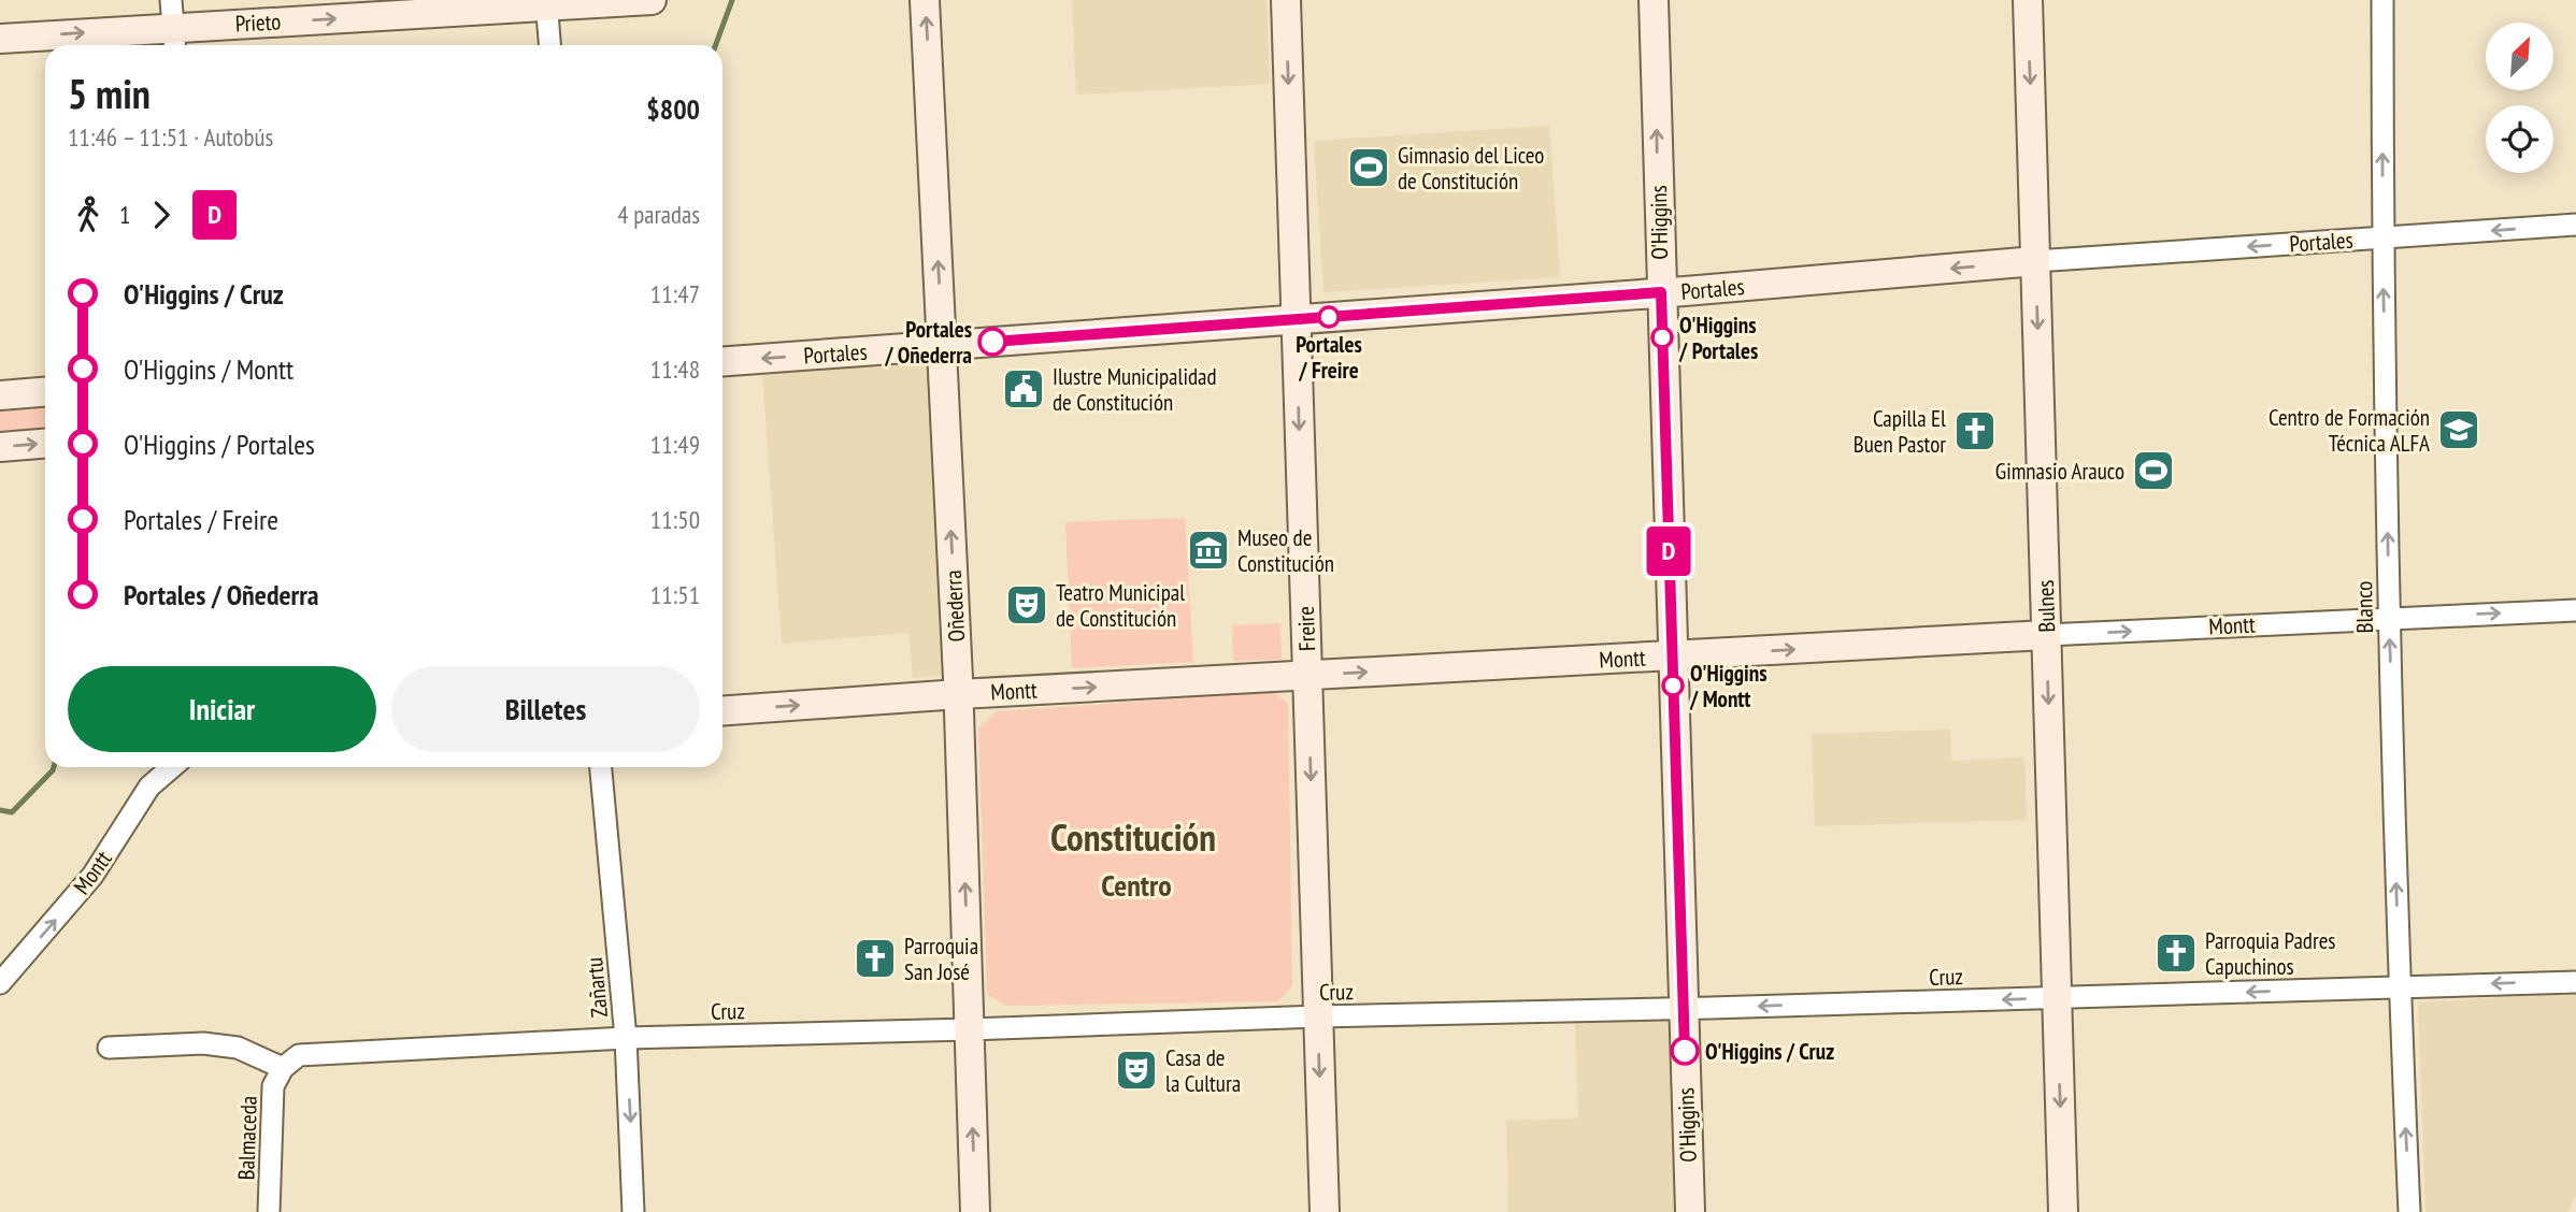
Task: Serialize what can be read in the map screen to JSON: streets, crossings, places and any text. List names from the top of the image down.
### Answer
{
  "streets": {
    "street": [
      "Prieto",
      "O'Higgins",
      "Portales",
      "Oñederra",
      "Bulnes",
      "Blanco",
      "Montt",
      "Freire",
      "Cruz",
      "Zañartu",
      "Balmaceda"
    ]
  },
  "crossings": [
    ["O'Higgins", "Portales"],
    ["O'Higgins", "Montt"],
    ["O'Higgins", "Cruz"],
    ["Portales", "Oñederra"],
    ["Portales", "Bulnes"],
    ["Portales", "Blanco"],
    ["Portales", "Freire"],
    ["Oñederra", "Montt"],
    ["Oñederra", "Cruz"],
    ["Bulnes", "Montt"],
    ["Bulnes", "Cruz"],
    ["Blanco", "Montt"],
    ["Blanco", "Cruz"],
    ["Montt", "Freire"],
    ["Freire", "Cruz"],
    ["Cruz", "Zañartu"],
    ["Cruz", "Balmaceda"]
  ],
  "one_way": [
    "Prieto",
    "Portales",
    "Oñederra",
    "Bulnes",
    "Blanco",
    "Montt",
    "Freire",
    "Cruz",
    "Zañartu"
  ],
  "districts": ["Constitución", "Centro"],
  "places": {
    "sports": ["Gimnasio del Liceo de Constitución", "Gimnasio Arauco"],
    "other": [
      "Portales / Freire",
      "O'Higgins / Portales",
      "Portales / Oñederra",
      "O'Higgins / Montt",
      "O'Higgins / Cruz"
    ],
    "public building": ["Ilustre Municipalidad de Constitución"],
    "school or university": ["Centro de Formación Técnica ALFA"],
    "church": ["Capilla El Buen Pastor", "Parroquia Padres Capuchinos", "Parroquia San José"],
    "museum": ["Museo de Constitución"],
    "theatre": ["Teatro Municipal de Constitución", "Casa de la Cultura"]
  },
  "lines": ["bus line D"],
  "north": "top right",
  "page": {
    "on_map": "D",
    "heading": ["5 min", "11:46 – 11:51 · Autobús", "$800"],
    "legs": ["1", "D", "4 paradas"],
    "list": [
      {
        "name": "O'Higgins / Cruz",
        "value": "11:47"
      },
      {
        "name": "O'Higgins / Montt",
        "value": "11:48"
      },
      {
        "name": "O'Higgins / Portales",
        "value": "11:49"
      },
      {
        "name": "Portales / Freire",
        "value": "11:50"
      },
      {
        "name": "Portales / Oñederra",
        "value": "11:51"
      }
    ],
    "buttons": ["Iniciar", "Billetes"]
  }
}
